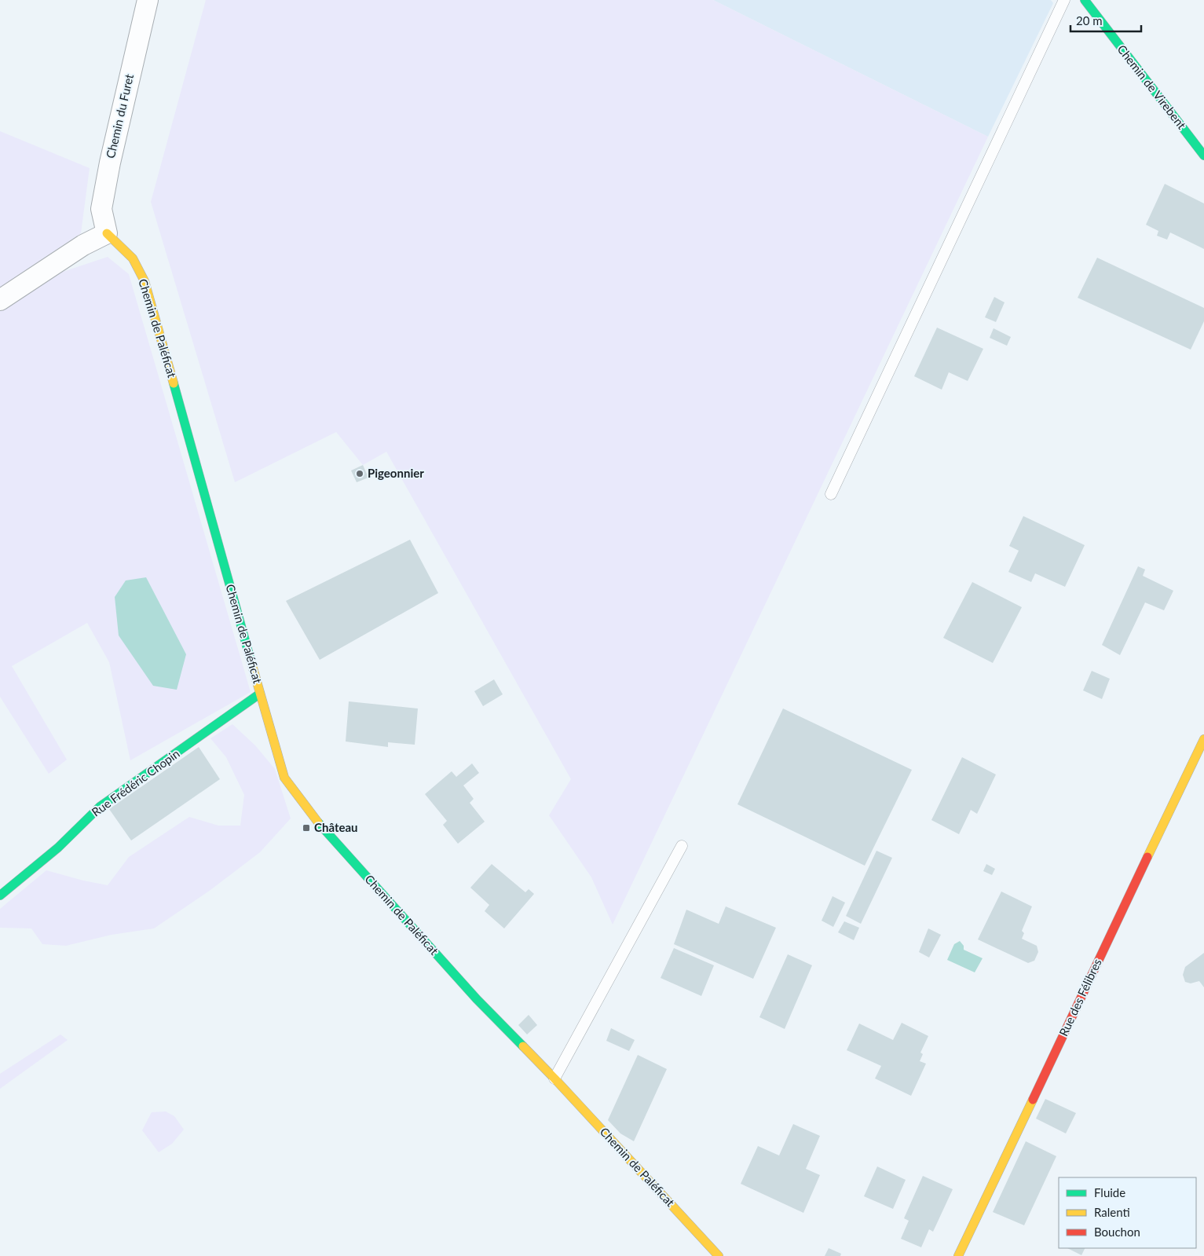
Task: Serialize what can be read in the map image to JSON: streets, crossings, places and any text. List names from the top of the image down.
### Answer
{
  "streets": {
    "street": [
      "Chemin de Virebent",
      "Chemin du Furet",
      "Chemin de Paléficat",
      "Rue Frédéric Chopin",
      "Rue des Félibres"
    ]
  },
  "crossings": [
    ["Chemin du Furet", "Chemin de Paléficat"],
    ["Chemin de Paléficat", "Rue Frédéric Chopin"]
  ],
  "places": {
    "other": ["Pigeonnier"],
    "transit": ["Château"]
  },
  "legend": ["Fluide", "Ralenti", "Bouchon"],
  "scale_bar": "20 m"
}
